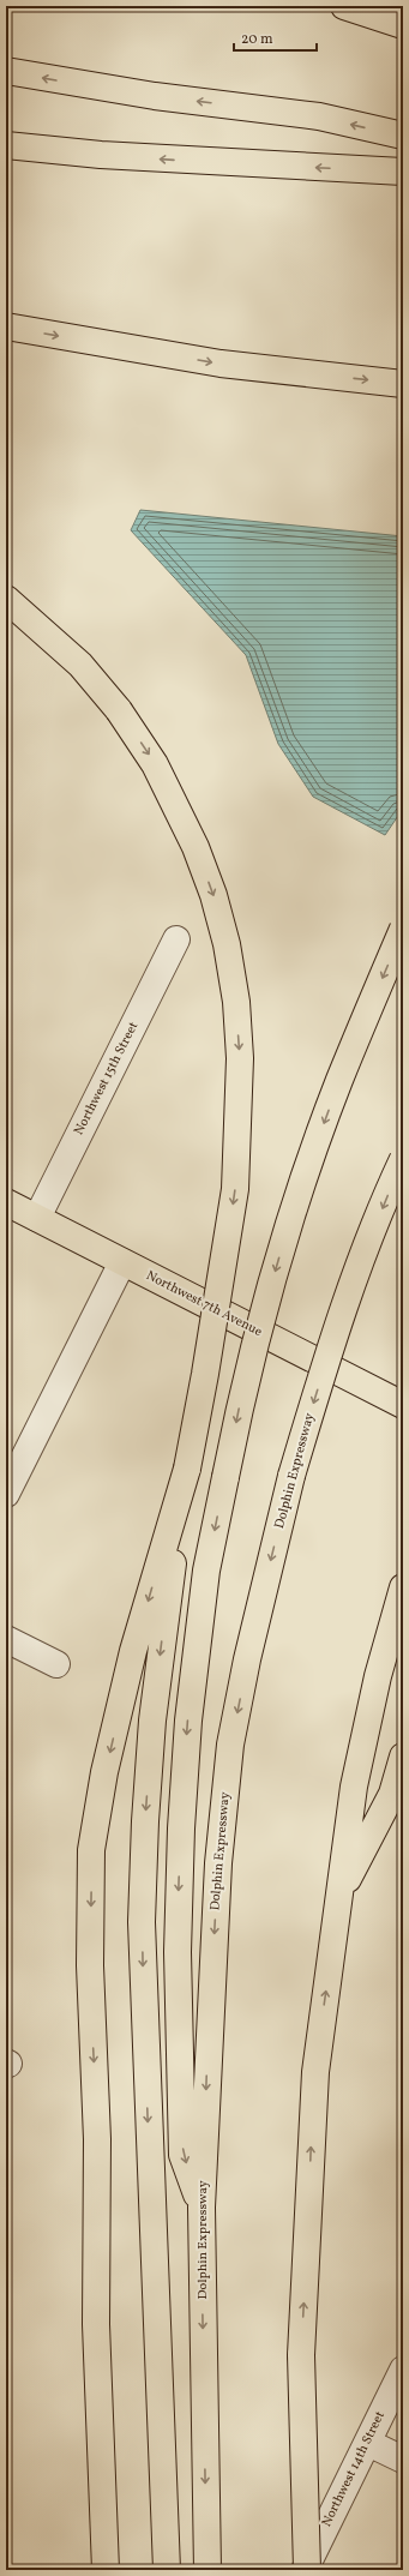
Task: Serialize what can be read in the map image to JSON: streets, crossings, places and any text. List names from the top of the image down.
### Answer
{
  "streets": {
    "main road": ["Northwest 7th Avenue", "Dolphin Expressway"],
    "street": ["Northwest 15th Street", "Northwest 14th Street"]
  },
  "crossings": [
    ["Northwest 15th Street", "Northwest 7th Avenue"]
  ],
  "scale_bar": "20 m"
}
